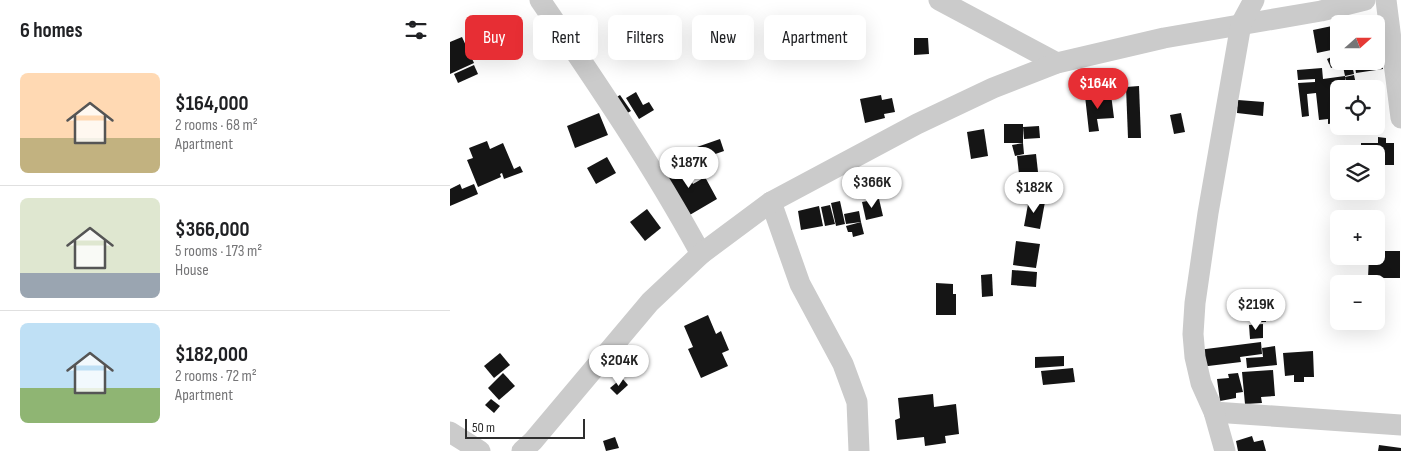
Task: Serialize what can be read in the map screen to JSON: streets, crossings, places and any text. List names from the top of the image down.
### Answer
{
  "scale_bar": "50 m",
  "north": "right",
  "page": {
    "heading": "6 homes",
    "map_buttons": ["+", "−"],
    "chip": [
      "Buy",
      "Rent",
      "Filters",
      "New",
      "Apartment"
    ],
    "list": [
      {
        "name": "$164,000",
        "note": "2 rooms · 68 m² · Apartment"
      },
      {
        "name": "$366,000",
        "note": "5 rooms · 173 m² · House"
      },
      {
        "name": "$182,000",
        "note": "2 rooms · 72 m² · Apartment"
      }
    ],
    "price": [
      "$164K",
      "$187K",
      "$366K",
      "$182K",
      "$219K",
      "$204K"
    ],
    "scale": "50 m"
  }
}
